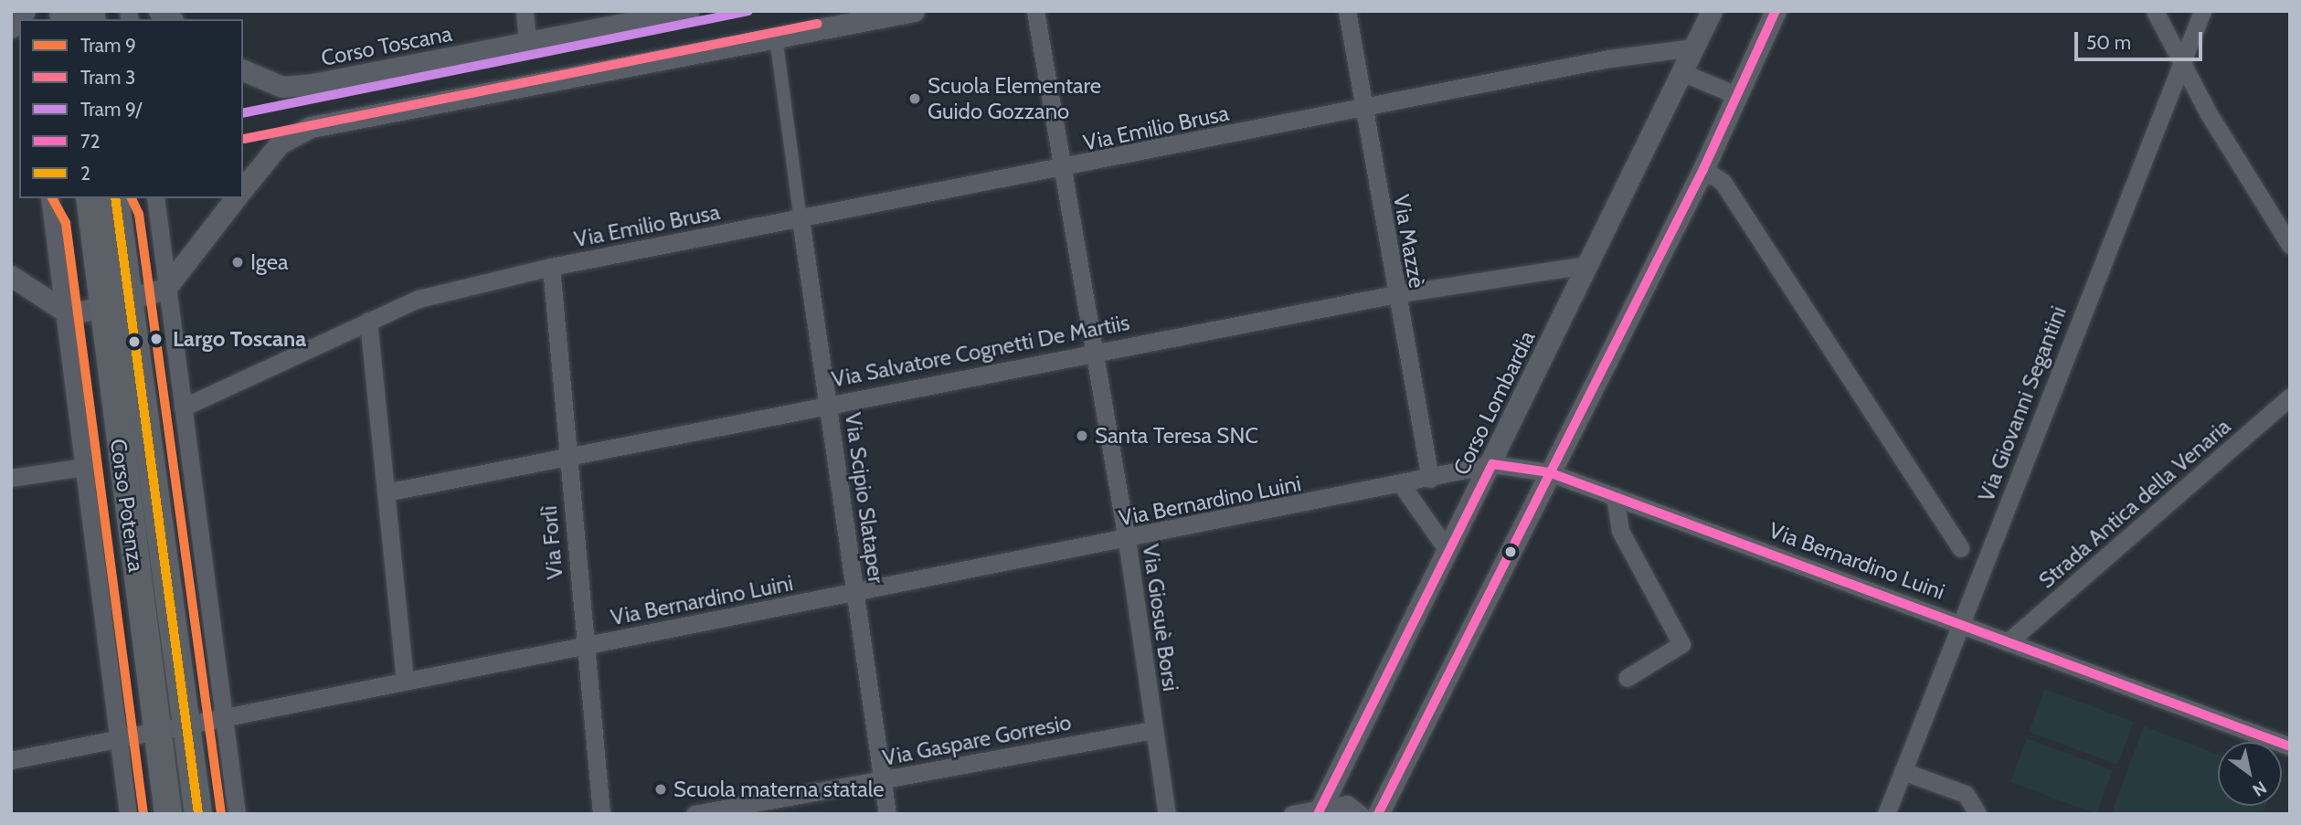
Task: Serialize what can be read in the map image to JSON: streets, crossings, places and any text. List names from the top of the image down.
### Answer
{
  "streets": {
    "main road": ["Corso Potenza"],
    "street": [
      "Corso Toscana",
      "Via Emilio Brusa",
      "Via Mazzè",
      "Via Salvatore Cognetti De Martiis",
      "Corso Lombardia",
      "Via Giovanni Segantini",
      "Via Scipio Slataper",
      "Via Bernardino Luini",
      "Strada Antica della Venaria",
      "Via Forlì",
      "Via Giosuè Borsi",
      "Via Gaspare Gorresio"
    ]
  },
  "crossings": [
    ["Via Emilio Brusa", "Via Mazzè"],
    ["Via Emilio Brusa", "Corso Lombardia"],
    ["Via Emilio Brusa", "Via Scipio Slataper"],
    ["Via Emilio Brusa", "Via Forlì"],
    ["Via Emilio Brusa", "Via Giosuè Borsi"],
    ["Via Mazzè", "Via Salvatore Cognetti De Martiis"],
    ["Via Mazzè", "Via Bernardino Luini"],
    ["Via Salvatore Cognetti De Martiis", "Corso Lombardia"],
    ["Via Salvatore Cognetti De Martiis", "Via Scipio Slataper"],
    ["Via Salvatore Cognetti De Martiis", "Via Forlì"],
    ["Via Salvatore Cognetti De Martiis", "Via Giosuè Borsi"],
    ["Corso Lombardia", "Via Bernardino Luini"],
    ["Via Giovanni Segantini", "Via Bernardino Luini"],
    ["Via Scipio Slataper", "Via Bernardino Luini"],
    ["Via Scipio Slataper", "Via Gaspare Gorresio"],
    ["Via Bernardino Luini", "Strada Antica della Venaria"],
    ["Via Bernardino Luini", "Corso Potenza"],
    ["Via Bernardino Luini", "Via Forlì"],
    ["Via Bernardino Luini", "Via Giosuè Borsi"],
    ["Via Giosuè Borsi", "Via Gaspare Gorresio"]
  ],
  "places": [
    "Scuola Elementare Guido Gozzano",
    "Igea",
    "Largo Toscana",
    "Santa Teresa SNC",
    "Scuola materna statale"
  ],
  "lines": [
    "tram line 9/",
    "transit line 72",
    "tram line 3",
    "tram line 9",
    "transit line 2"
  ],
  "legend": [
    "Tram 9",
    "Tram 3",
    "Tram 9/",
    "72",
    "2"
  ],
  "scale_bar": "50 m",
  "north": "bottom right"
}
